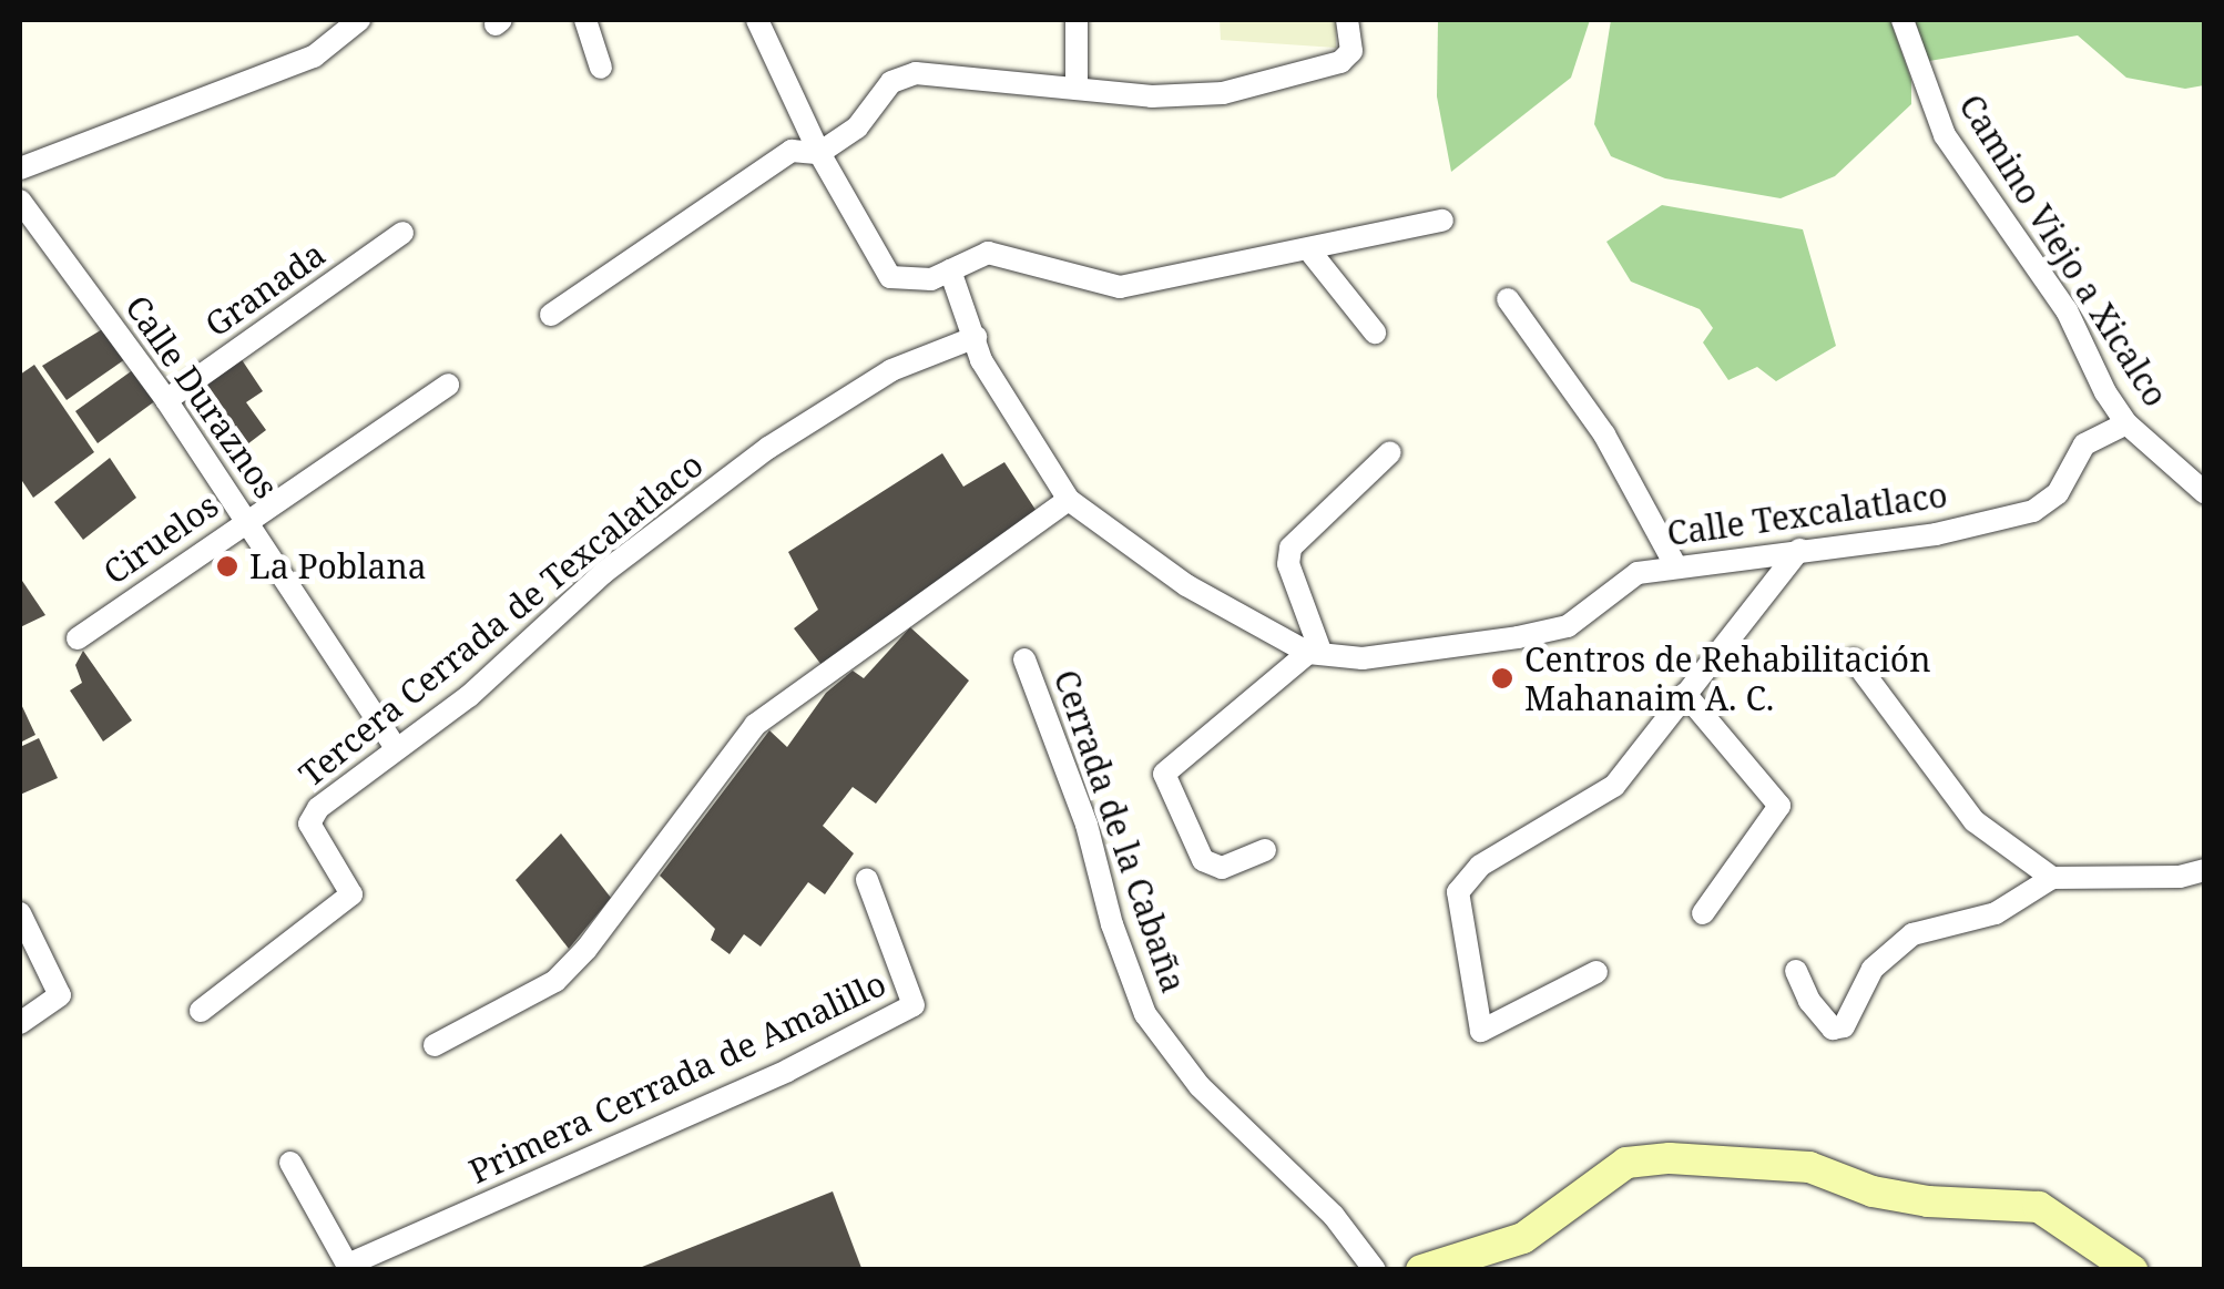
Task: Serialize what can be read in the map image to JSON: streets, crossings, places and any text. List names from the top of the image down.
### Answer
{
  "streets": {
    "street": [
      "Camino Viejo a Xicalco",
      "Granada",
      "Calle Duraznos",
      "Calle Texcalatlaco",
      "Ciruelos",
      "Tercera Cerrada de Texcalatlaco",
      "Cerrada de la Cabaña",
      "Primera Cerrada de Amalillo"
    ]
  },
  "crossings": [
    ["Camino Viejo a Xicalco", "Calle Texcalatlaco"],
    ["Granada", "Calle Duraznos"],
    ["Calle Duraznos", "Ciruelos"],
    ["Calle Duraznos", "Tercera Cerrada de Texcalatlaco"],
    ["Calle Texcalatlaco", "Tercera Cerrada de Texcalatlaco"]
  ],
  "places": ["La Poblana", "Centros de Rehabilitación Mahanaim A. C."]
}
